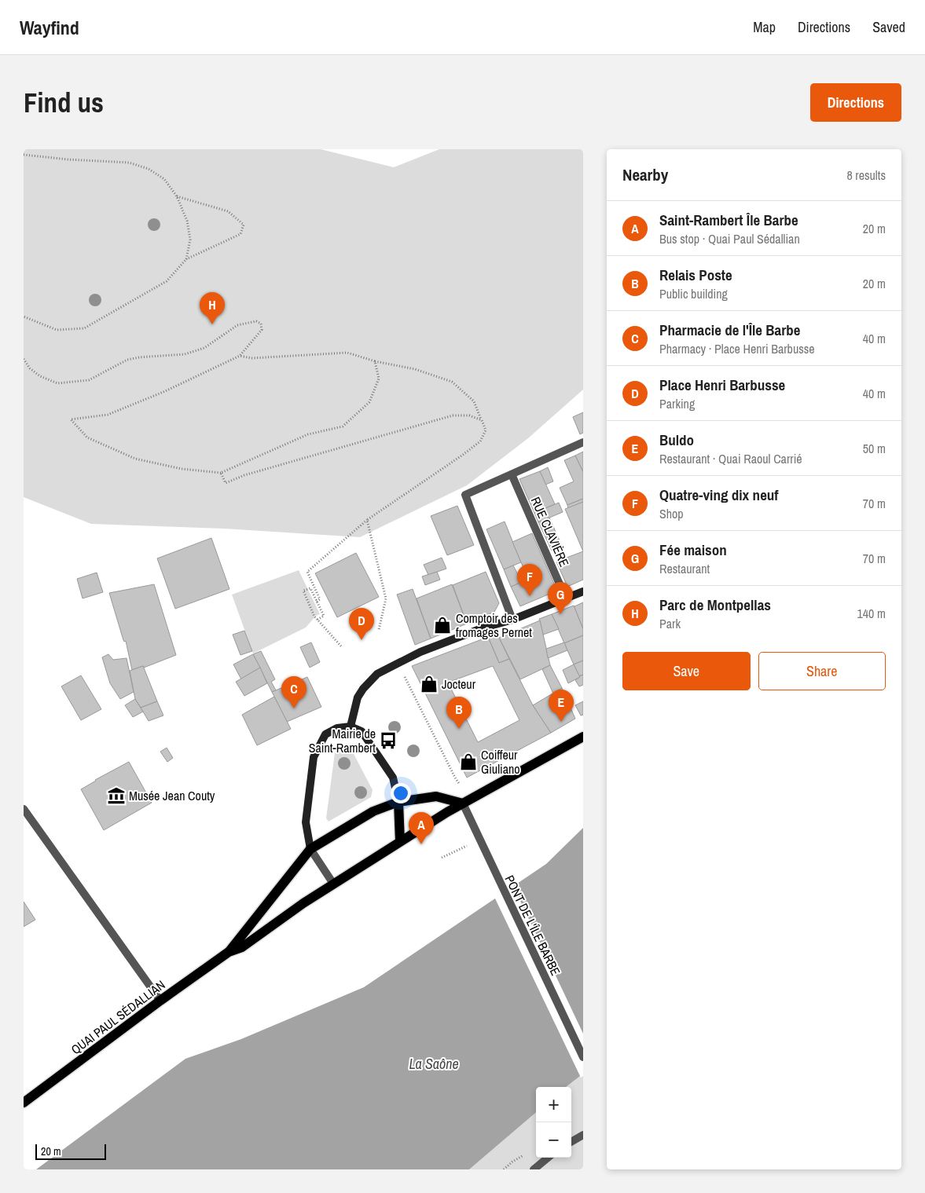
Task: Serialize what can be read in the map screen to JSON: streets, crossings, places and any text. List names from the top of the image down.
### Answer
{
  "streets": {
    "main road": ["QUAI PAUL SÉDALLIAN"],
    "street": ["RUE CLAVIÈRE", "PONT DE L'ÎLE BARBE"]
  },
  "crossings": [
    ["PONT DE L'ÎLE BARBE", "QUAI PAUL SÉDALLIAN"]
  ],
  "water": ["La Saône"],
  "places": {
    "shop": ["Comptoir des fromages Pernet", "Jocteur", "Coiffeur Giuliano"],
    "bus stop": ["Mairie de Saint-Rambert"],
    "museum": ["Musée Jean Couty"]
  },
  "scale_bar": "20 m",
  "page": {
    "header": "Wayfind",
    "nav": ["Map", "Directions", "Saved"],
    "buttons": [
      "Directions",
      ["Save", "Share"]
    ],
    "title": "Find us",
    "heading": ["Nearby", "8 results"],
    "list": [
      {
        "mark": "A",
        "name": "Saint-Rambert Île Barbe",
        "note": "Bus stop · Quai Paul Sédallian",
        "value": "20 m"
      },
      {
        "mark": "B",
        "name": "Relais Poste",
        "note": "Public building",
        "value": "20 m"
      },
      {
        "mark": "C",
        "name": "Pharmacie de l'Île Barbe",
        "note": "Pharmacy · Place Henri Barbusse",
        "value": "40 m"
      },
      {
        "mark": "D",
        "name": "Place Henri Barbusse",
        "note": "Parking",
        "value": "40 m"
      },
      {
        "mark": "E",
        "name": "Buldo",
        "note": "Restaurant · Quai Raoul Carrié",
        "value": "50 m"
      },
      {
        "mark": "F",
        "name": "Quatre-ving dix neuf",
        "note": "Shop",
        "value": "70 m"
      },
      {
        "mark": "G",
        "name": "Fée maison",
        "note": "Restaurant",
        "value": "70 m"
      },
      {
        "mark": "H",
        "name": "Parc de Montpellas",
        "note": "Park",
        "value": "140 m"
      }
    ],
    "pins": [
      "H",
      "F",
      "G",
      "D",
      "C",
      "E",
      "B",
      "A"
    ],
    "map_buttons": ["+", "−"],
    "scale": "20 m"
  }
}
